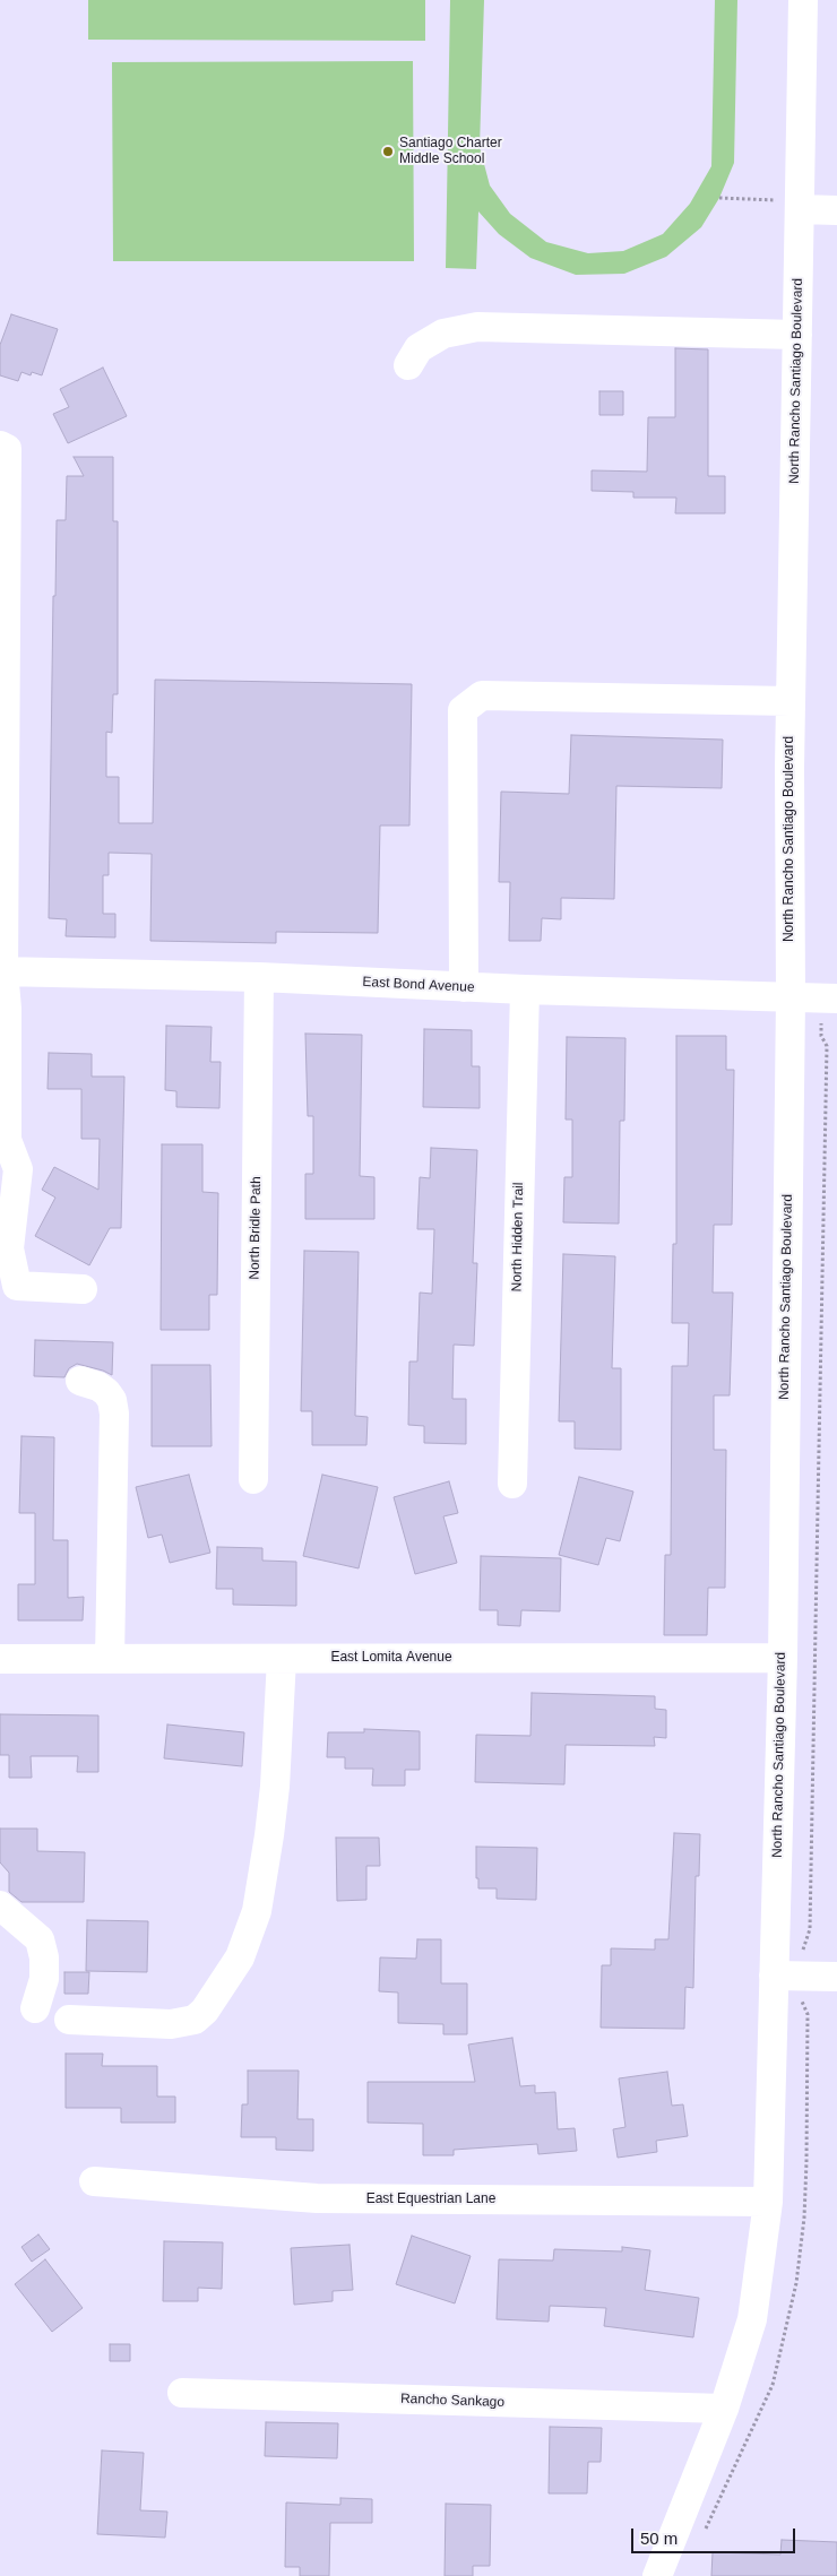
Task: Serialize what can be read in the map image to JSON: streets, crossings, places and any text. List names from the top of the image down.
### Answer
{
  "streets": {
    "street": [
      "North Rancho Santiago Boulevard",
      "East Bond Avenue",
      "North Bridle Path",
      "North Hidden Trail",
      "East Lomita Avenue",
      "East Equestrian Lane",
      "Rancho Sankago"
    ]
  },
  "crossings": [
    ["North Rancho Santiago Boulevard", "East Bond Avenue"],
    ["North Rancho Santiago Boulevard", "East Lomita Avenue"],
    ["North Rancho Santiago Boulevard", "East Equestrian Lane"],
    ["North Rancho Santiago Boulevard", "Rancho Sankago"],
    ["East Bond Avenue", "North Bridle Path"],
    ["East Bond Avenue", "North Hidden Trail"]
  ],
  "places": ["Santiago Charter Middle School"],
  "scale_bar": "50 m"
}
